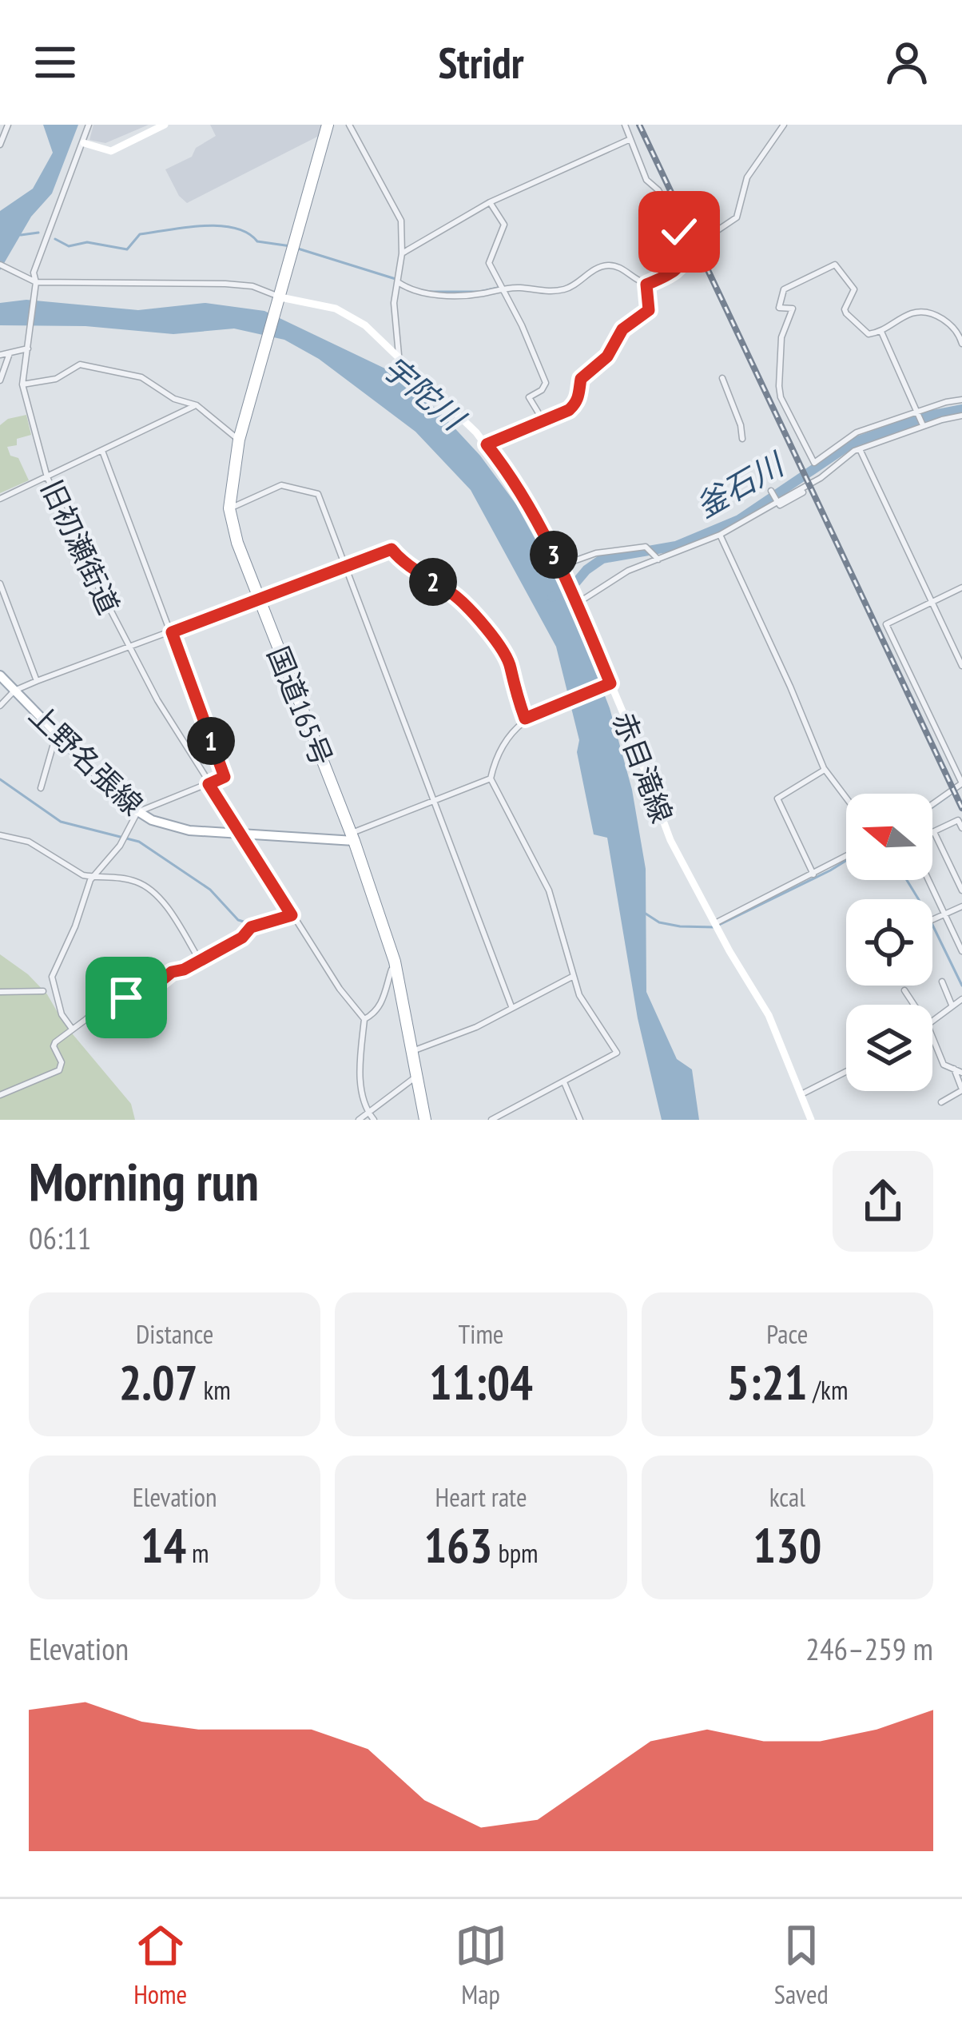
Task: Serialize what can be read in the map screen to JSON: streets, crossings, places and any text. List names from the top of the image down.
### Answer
{
  "streets": {
    "highway": ["国道165号"],
    "main road": ["上野名張線", "赤目滝線"],
    "street": ["旧初瀬街道"]
  },
  "crossings": [
    ["旧初瀬街道", "上野名張線"],
    ["国道165号", "上野名張線"],
    ["国道165号", "赤目滝線"]
  ],
  "water": ["宇陀川", "釜石川"],
  "north": "left",
  "page": {
    "header": "Stridr",
    "pins": ["3", "2", "1"],
    "heading": ["Morning run", "06:11"],
    "stats": [
      ["Distance", "2.07 km"],
      ["Time", "11:04"],
      ["Pace", "5:21 /km"],
      ["Elevation", "14 m"],
      ["Heart rate", "163 bpm"],
      ["kcal", "130"]
    ],
    "chart": ["Elevation", "246–259 m"],
    "tabs": ["Home", "Map", "Saved"]
  }
}
